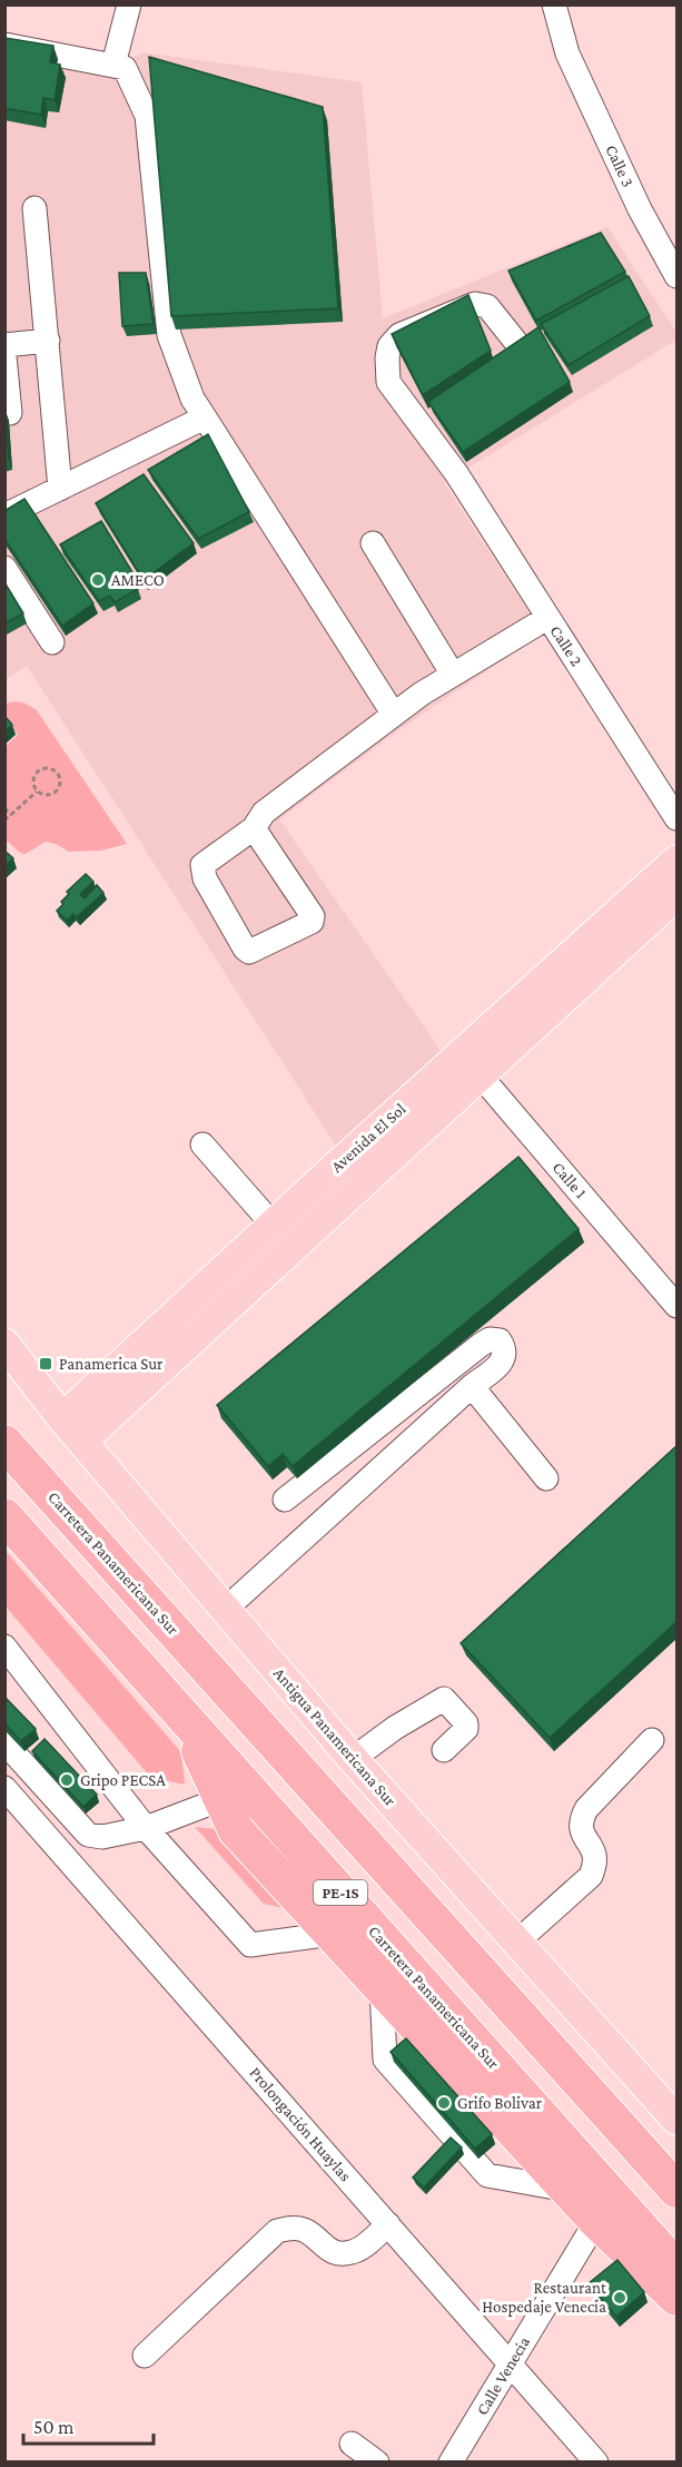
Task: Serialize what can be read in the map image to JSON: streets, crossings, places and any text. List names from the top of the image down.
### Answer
{
  "streets": {
    "highway": ["Carretera Panamericana Sur", "PE-1S"],
    "main road": ["Avenida El Sol", "Antigua Panamericana Sur"],
    "street": [
      "Calle 3",
      "Calle 2",
      "Calle 1",
      "Prolongación Huaylas",
      "Calle Venecia"
    ]
  },
  "crossings": [
    ["Avenida El Sol", "Calle 1"],
    ["Avenida El Sol", "Antigua Panamericana Sur"],
    ["Prolongación Huaylas", "Calle Venecia"]
  ],
  "places": {
    "other": [
      "AMECO",
      "Gripo PECSA",
      "Grifo Bolivar",
      "Restaurant Hospedaje Venecia"
    ],
    "transit": ["Panamerica Sur"]
  },
  "scale_bar": "50 m"
}
